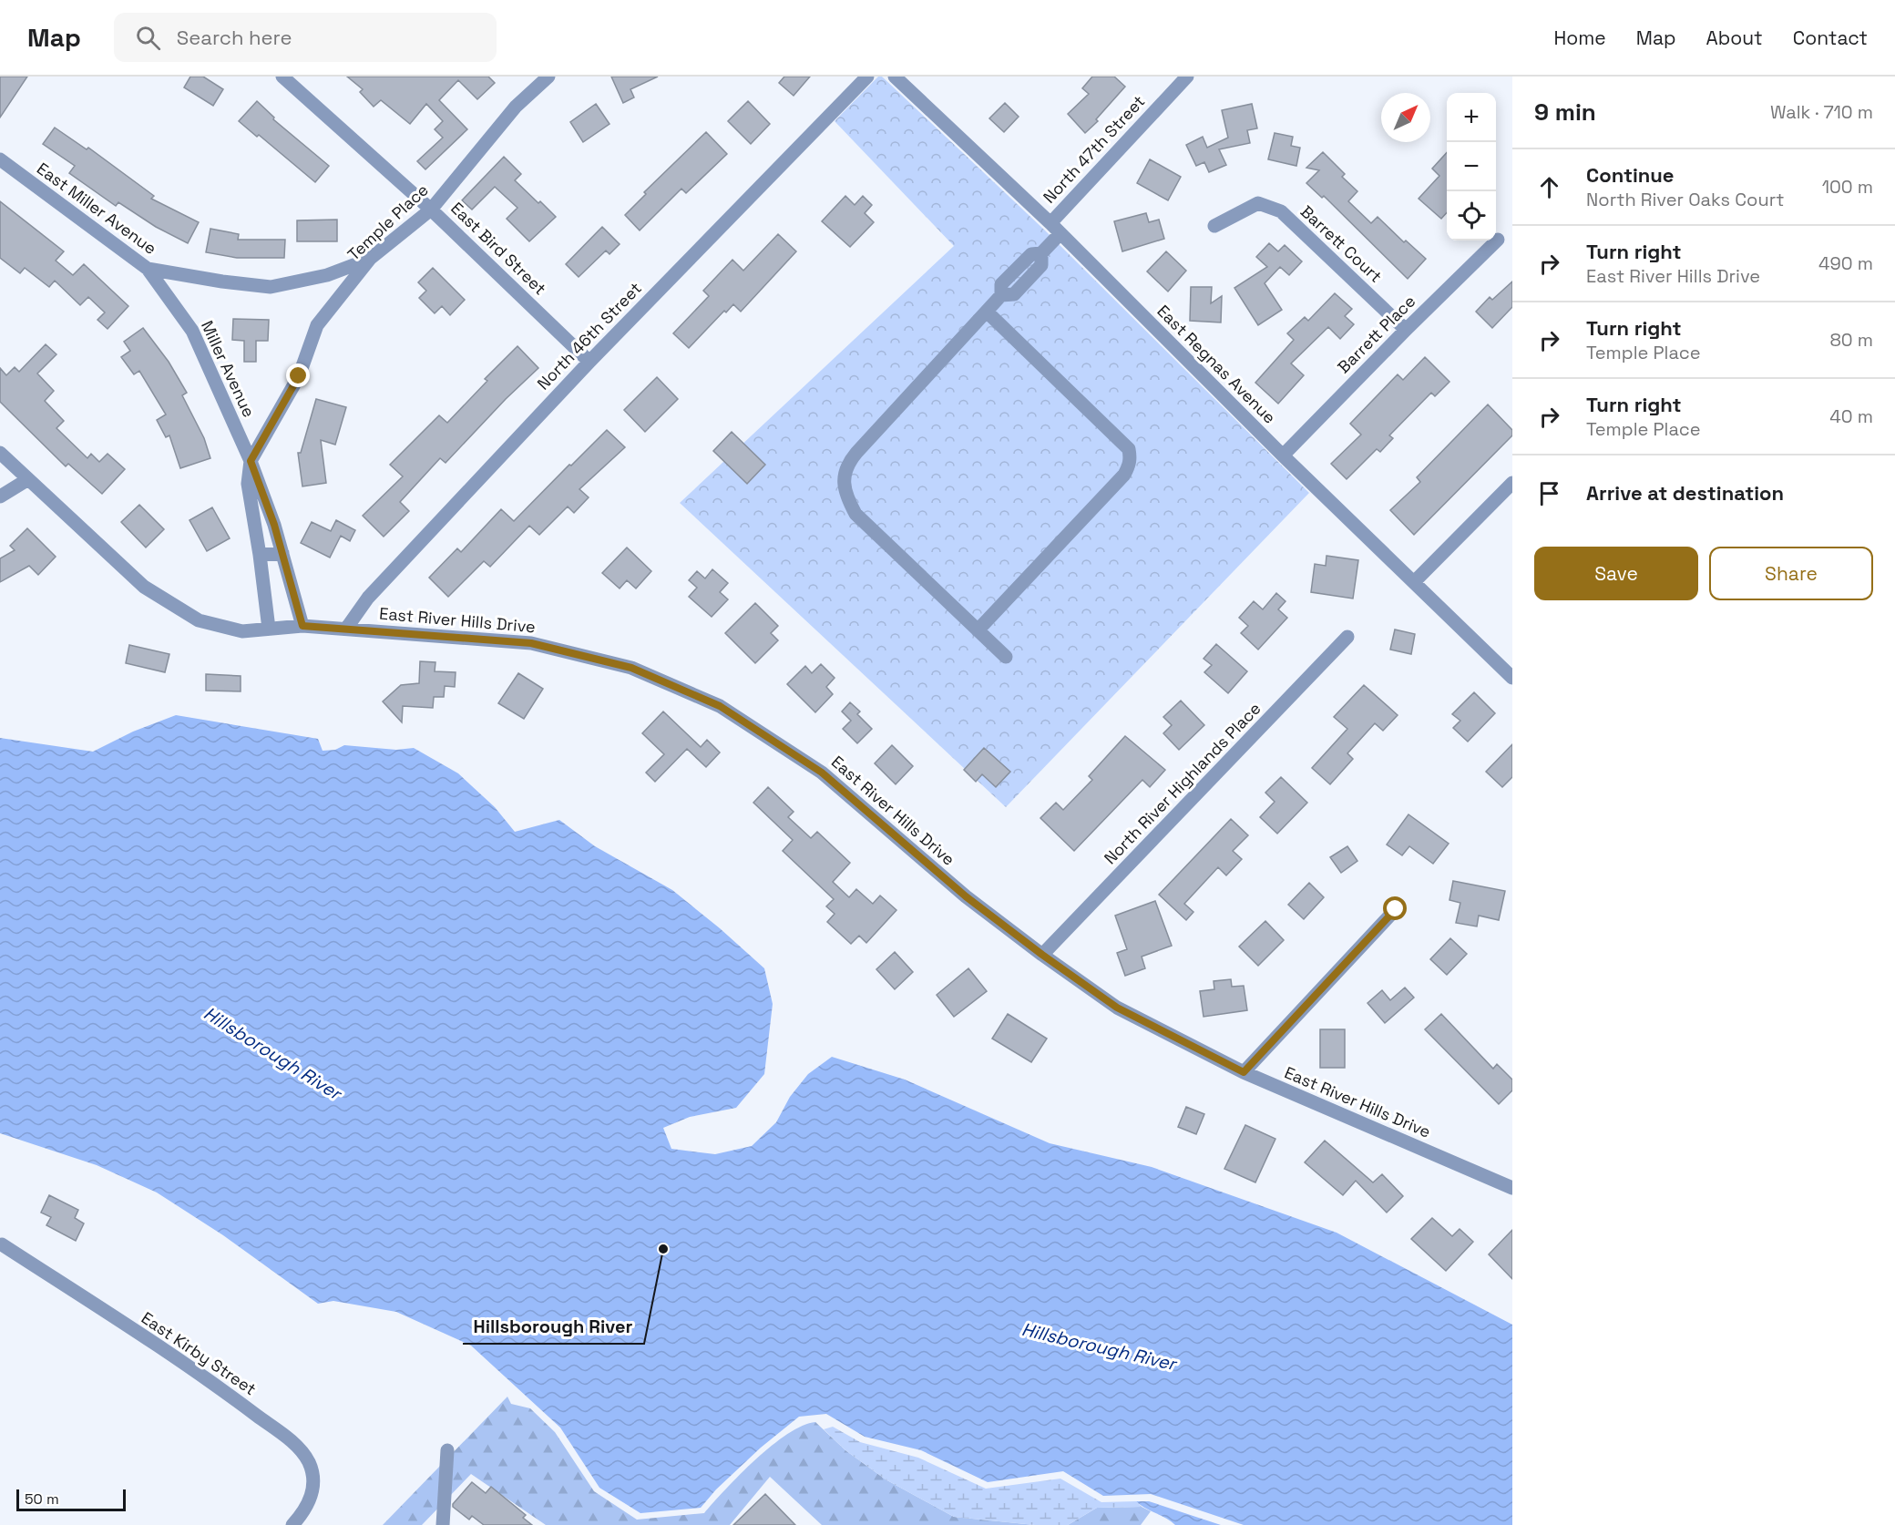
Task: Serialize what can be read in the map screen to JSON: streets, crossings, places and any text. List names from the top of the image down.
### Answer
{
  "streets": {
    "street": [
      "North 47th Street",
      "East Miller Avenue",
      "Temple Place",
      "Barrett Court",
      "East Bird Street",
      "Barrett Place",
      "North 46th Street",
      "East Regnas Avenue",
      "Miller Avenue",
      "East River Hills Drive",
      "North River Highlands Place",
      "East Kirby Street"
    ]
  },
  "crossings": [
    ["North 47th Street", "East Regnas Avenue"],
    ["East Miller Avenue", "Temple Place"],
    ["East Miller Avenue", "Miller Avenue"],
    ["Temple Place", "East Bird Street"],
    ["Temple Place", "Miller Avenue"],
    ["Barrett Court", "Barrett Place"],
    ["East Bird Street", "North 46th Street"],
    ["Barrett Place", "East Regnas Avenue"],
    ["North 46th Street", "East River Hills Drive"],
    ["East River Hills Drive", "North River Highlands Place"]
  ],
  "water": ["Hillsborough River"],
  "places": ["Hillsborough River"],
  "scale_bar": "50 m",
  "north": "top right",
  "page": {
    "header": "Map",
    "search": "Search here",
    "nav": [
      "Home",
      "Map",
      "About",
      "Contact"
    ],
    "heading": ["9 min", "Walk · 710 m"],
    "map_buttons": ["+", "−"],
    "list": [
      ["Continue", "North River Oaks Court", "100 m"],
      ["Turn right", "East River Hills Drive", "490 m"],
      ["Turn right", "Temple Place", "80 m"],
      ["Turn right", "Temple Place", "40 m"],
      "Arrive at destination"
    ],
    "buttons": ["Save", "Share"],
    "scale": "50 m"
  }
}
